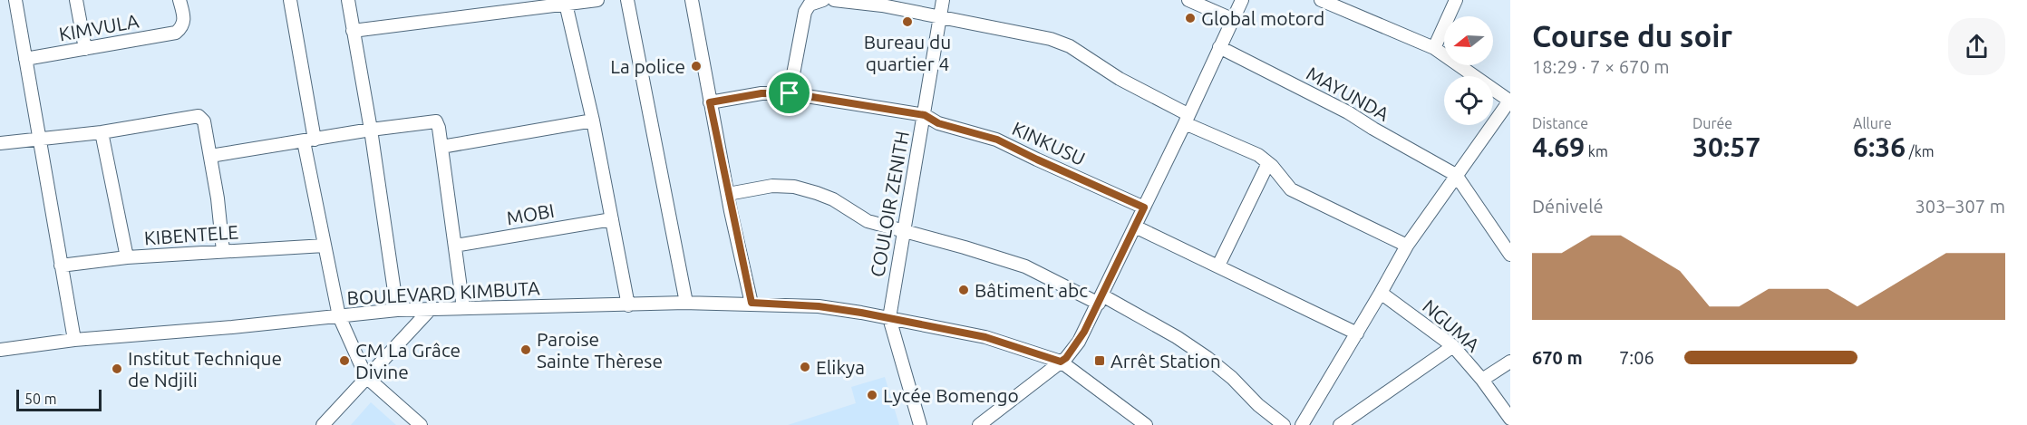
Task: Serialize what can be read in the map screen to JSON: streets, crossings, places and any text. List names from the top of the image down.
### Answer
{
  "streets": {
    "street": [
      "KIMVULA",
      "MAYUNDA",
      "KINKUSU",
      "COULOIR ZENITH",
      "MOBI",
      "KIBENTELE",
      "BOULEVARD KIMBUTA",
      "NGUMA"
    ]
  },
  "crossings": [
    ["KINKUSU", "COULOIR ZENITH"],
    ["COULOIR ZENITH", "BOULEVARD KIMBUTA"]
  ],
  "places": {
    "other": [
      "Global motord",
      "Bureau du quartier 4",
      "La police",
      "Bâtiment abc",
      "Paroise Sainte Thèrese",
      "CM La Grâce Divine",
      "Elikya",
      "Institut Technique de Ndjili",
      "Lycée Bomengo"
    ],
    "transit": ["Arrêt Station"]
  },
  "scale_bar": "50 m",
  "north": "left",
  "page": {
    "heading": ["Course du soir", "18:29 · 7 × 670 m"],
    "stats": [
      ["Distance", "4.69 km"],
      ["Durée", "30:57"],
      ["Allure", "6:36 /km"]
    ],
    "chart": ["Dénivelé", "303–307 m"],
    "list": [
      {
        "name": "670 m",
        "note": "7:06"
      }
    ],
    "scale": "50 m"
  }
}
